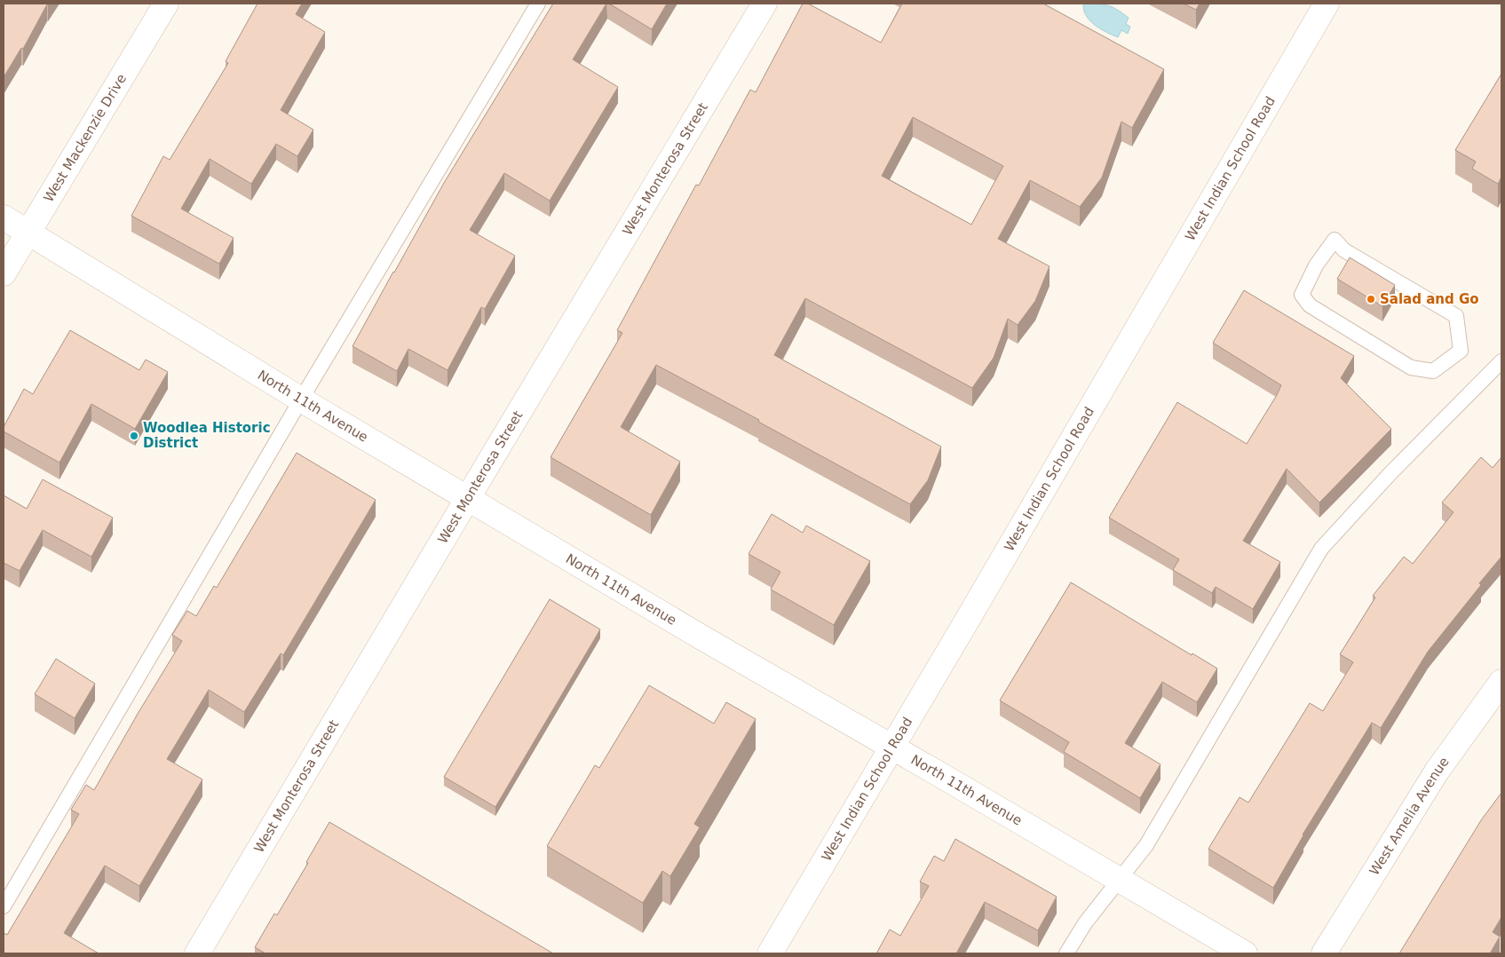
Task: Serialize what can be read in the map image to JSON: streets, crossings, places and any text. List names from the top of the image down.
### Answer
{
  "streets": {
    "street": [
      "West Mackenzie Drive",
      "West Indian School Road",
      "West Monterosa Street",
      "North 11th Avenue",
      "West Amelia Avenue"
    ]
  },
  "crossings": [
    ["West Mackenzie Drive", "North 11th Avenue"],
    ["West Indian School Road", "North 11th Avenue"],
    ["West Monterosa Street", "North 11th Avenue"]
  ],
  "places": ["Salad and Go", "Woodlea Historic District"]
}
